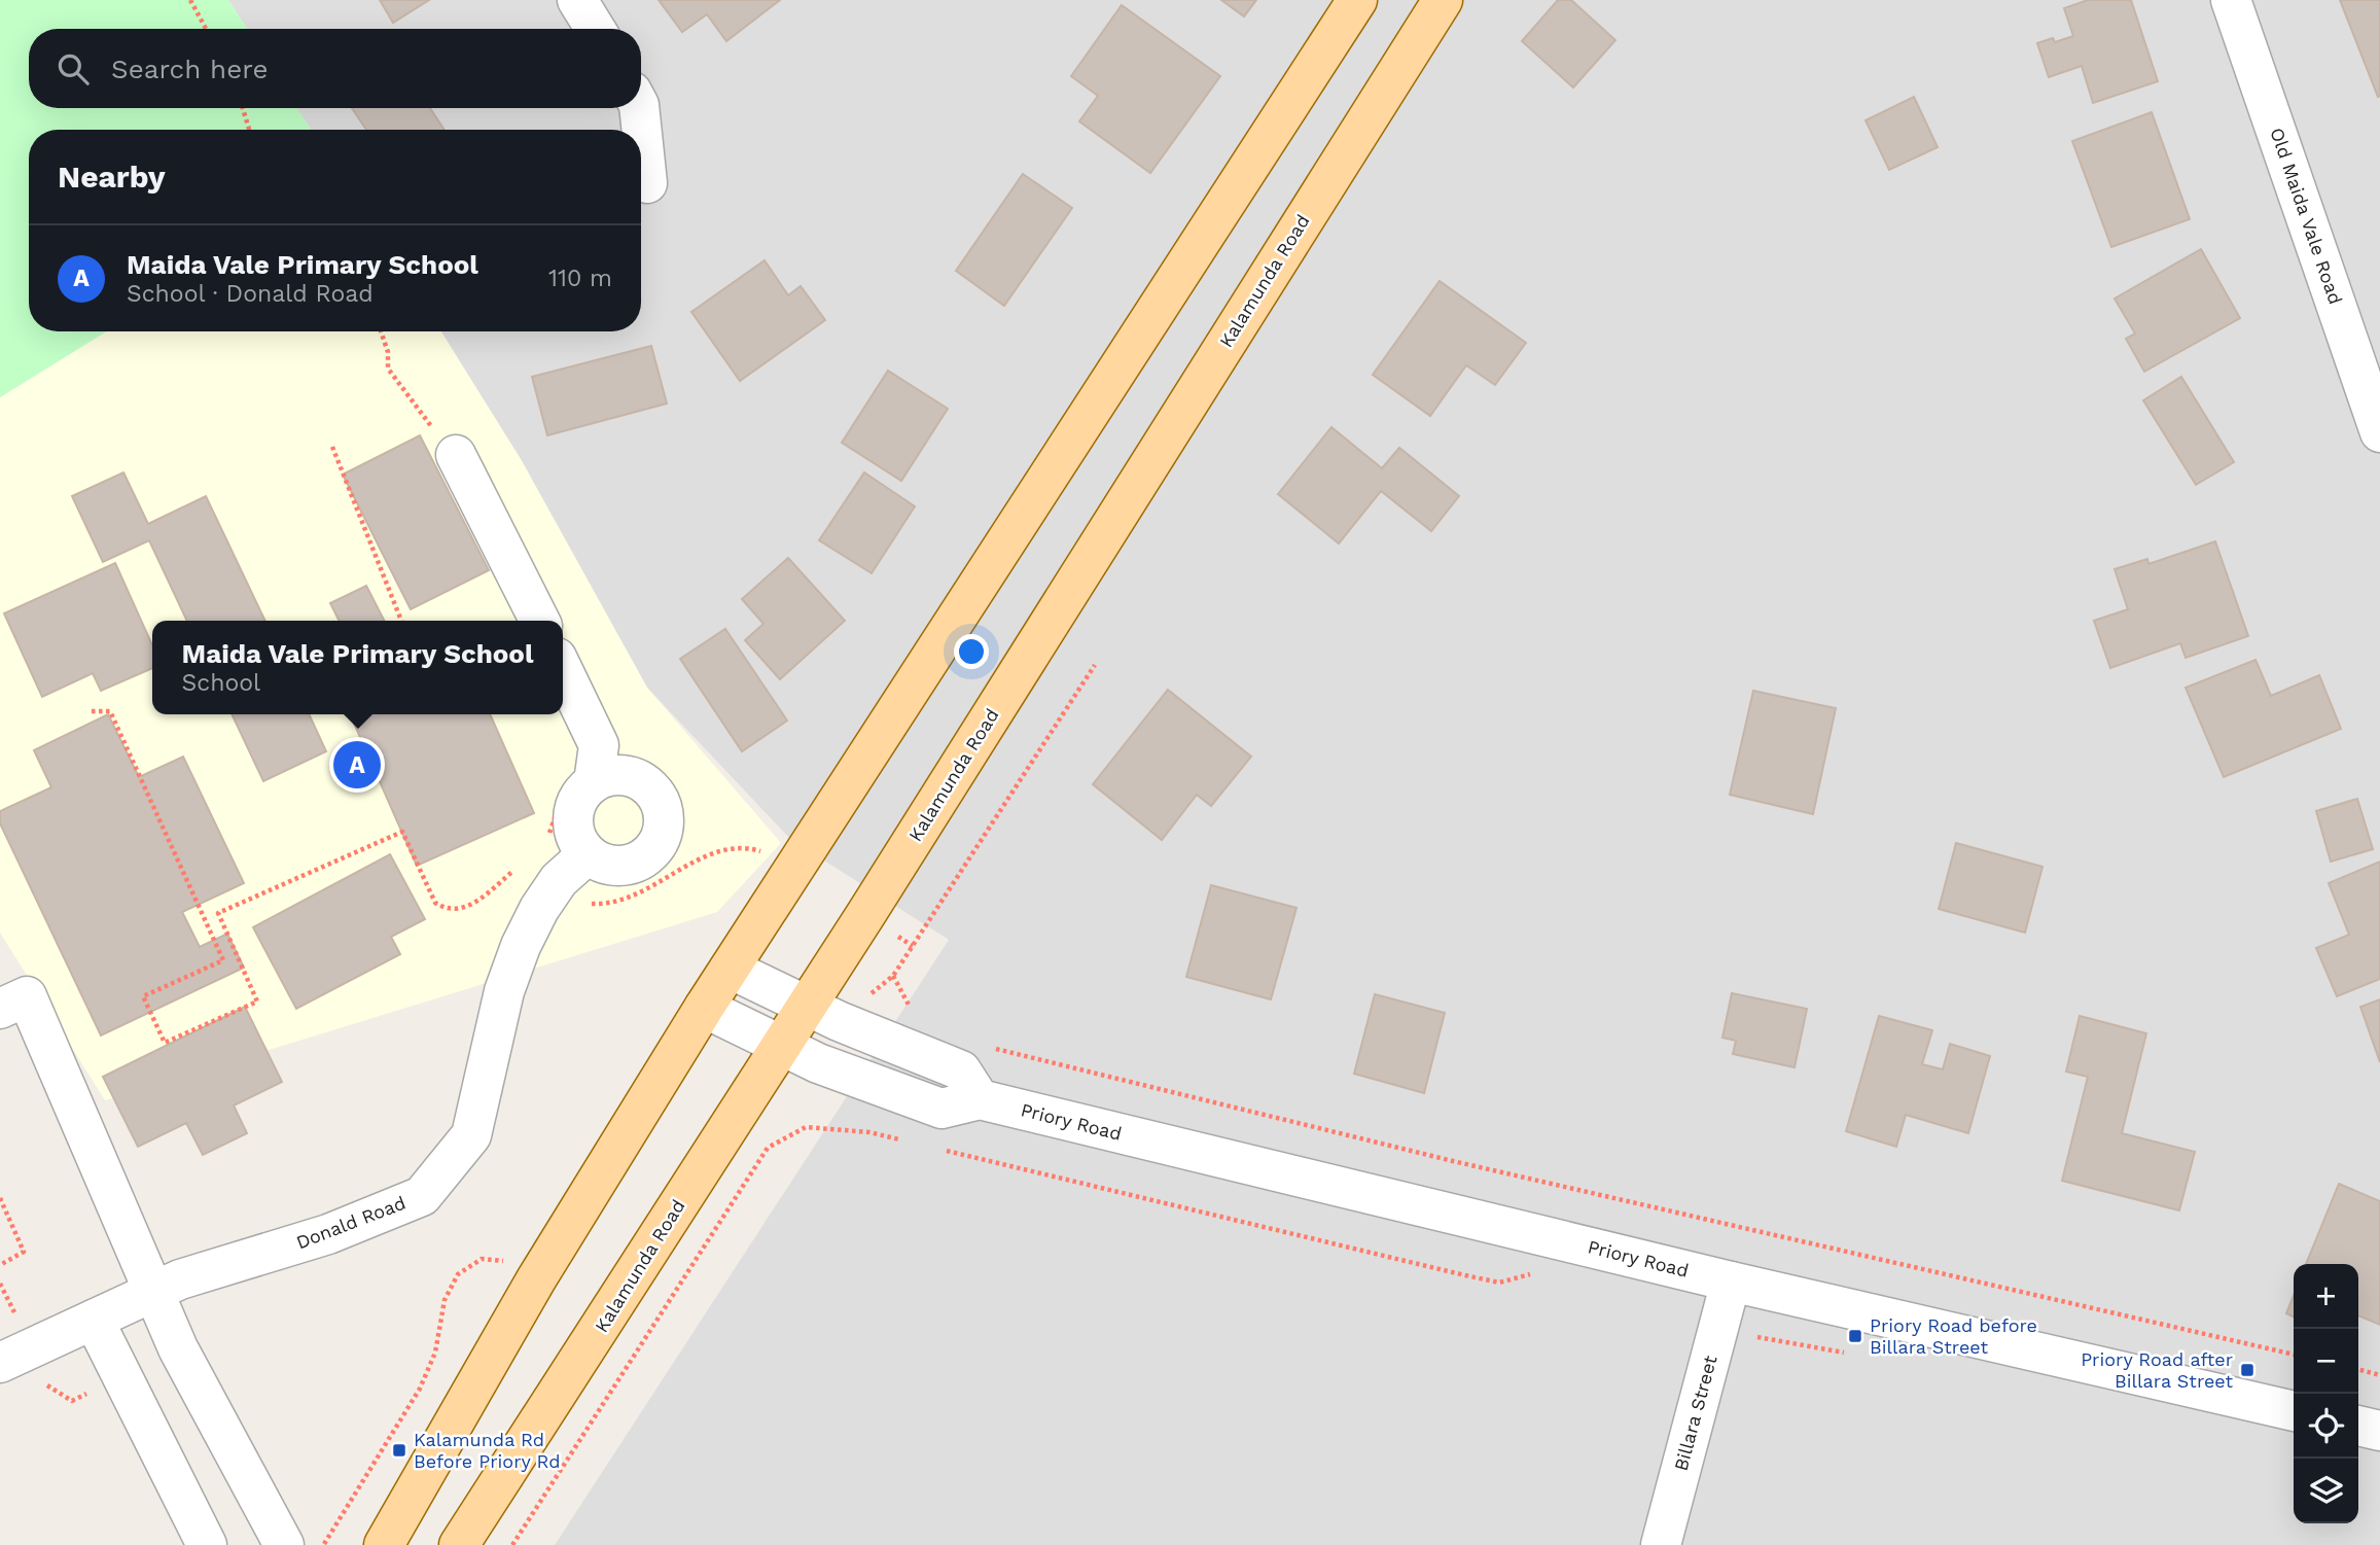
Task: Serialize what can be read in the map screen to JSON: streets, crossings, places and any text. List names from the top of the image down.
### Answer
{
  "streets": {
    "main road": ["Kalamunda Road"],
    "street": [
      "Old Maida Vale Road",
      "Priory Road",
      "Donald Road",
      "Billara Street"
    ]
  },
  "crossings": [
    ["Kalamunda Road", "Priory Road"],
    ["Priory Road", "Billara Street"]
  ],
  "places": {
    "transit": ["Priory Road before Billara Street", "Priory Road after Billara Street", "Kalamunda Rd Before Priory Rd"]
  },
  "page": {
    "search": "Search here",
    "heading": "Nearby",
    "list": [
      {
        "mark": "A",
        "name": "Maida Vale Primary School",
        "note": "School · Donald Road",
        "value": "110 m"
      }
    ],
    "popup": ["Maida Vale Primary School", "School"],
    "pins": "A",
    "map_buttons": ["+", "−"]
  }
}
